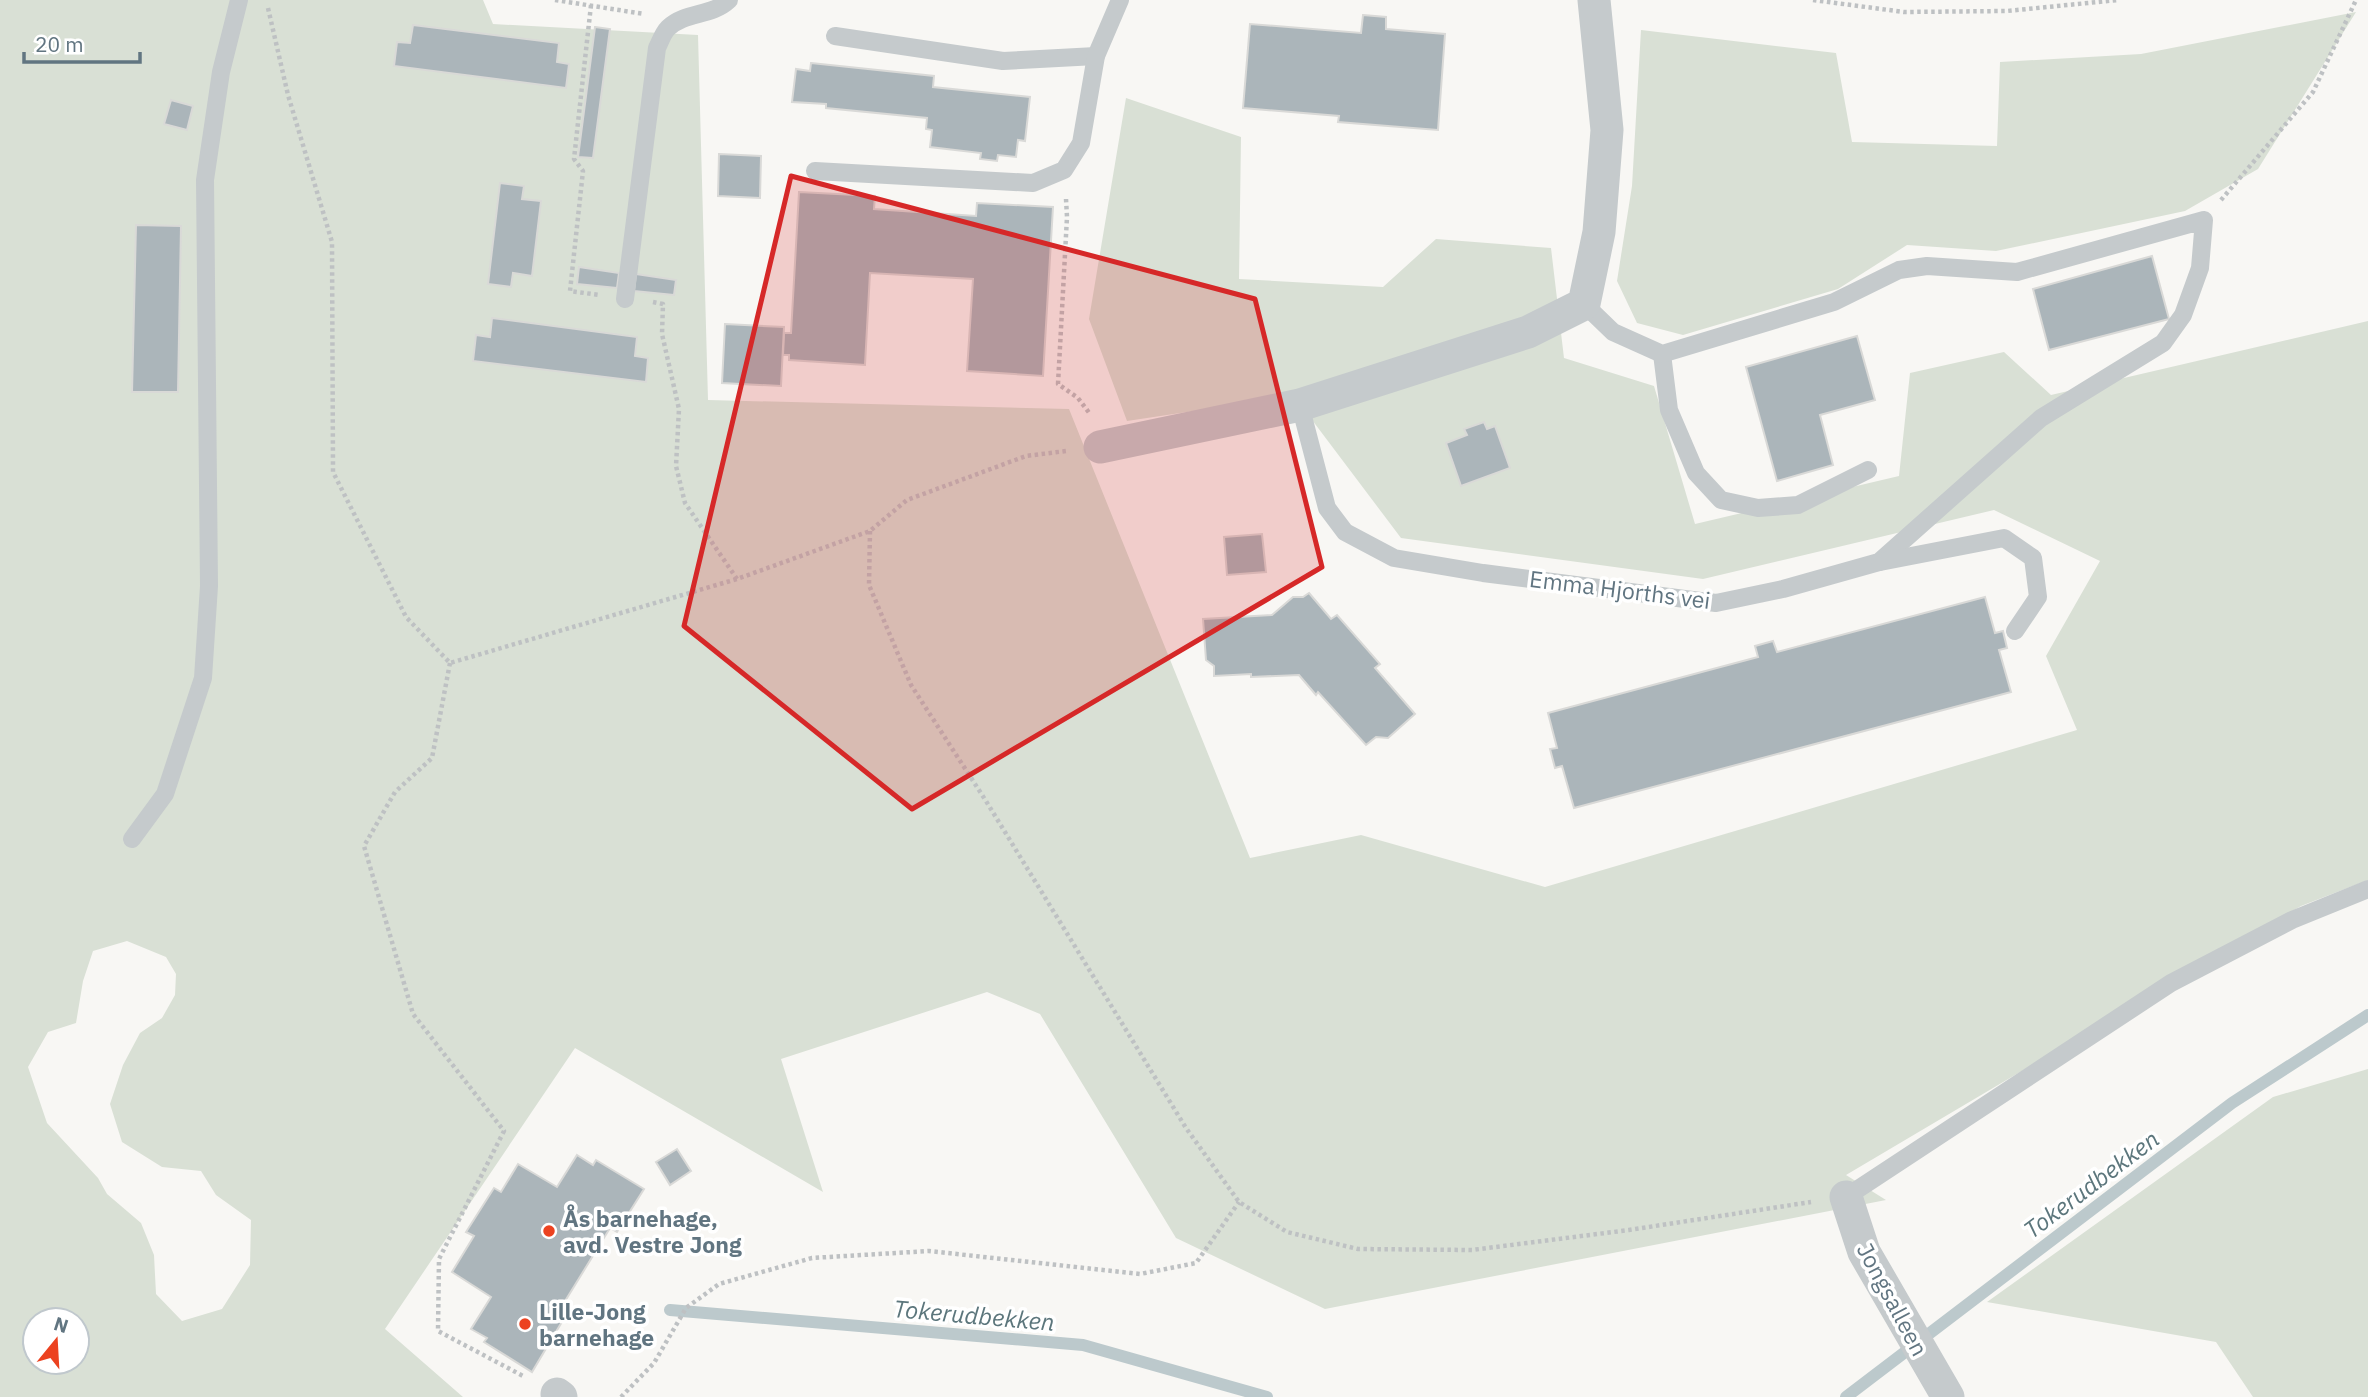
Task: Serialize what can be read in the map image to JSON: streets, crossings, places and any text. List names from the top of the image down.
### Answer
{
  "streets": {
    "street": ["Jongsalleen"],
    "lane": ["Emma Hjorths vei"]
  },
  "water": ["Tokerudbekken"],
  "places": ["Ås barnehage, avd. Vestre Jong", "Lille-Jong barnehage"],
  "scale_bar": "20 m",
  "north": "top"
}
